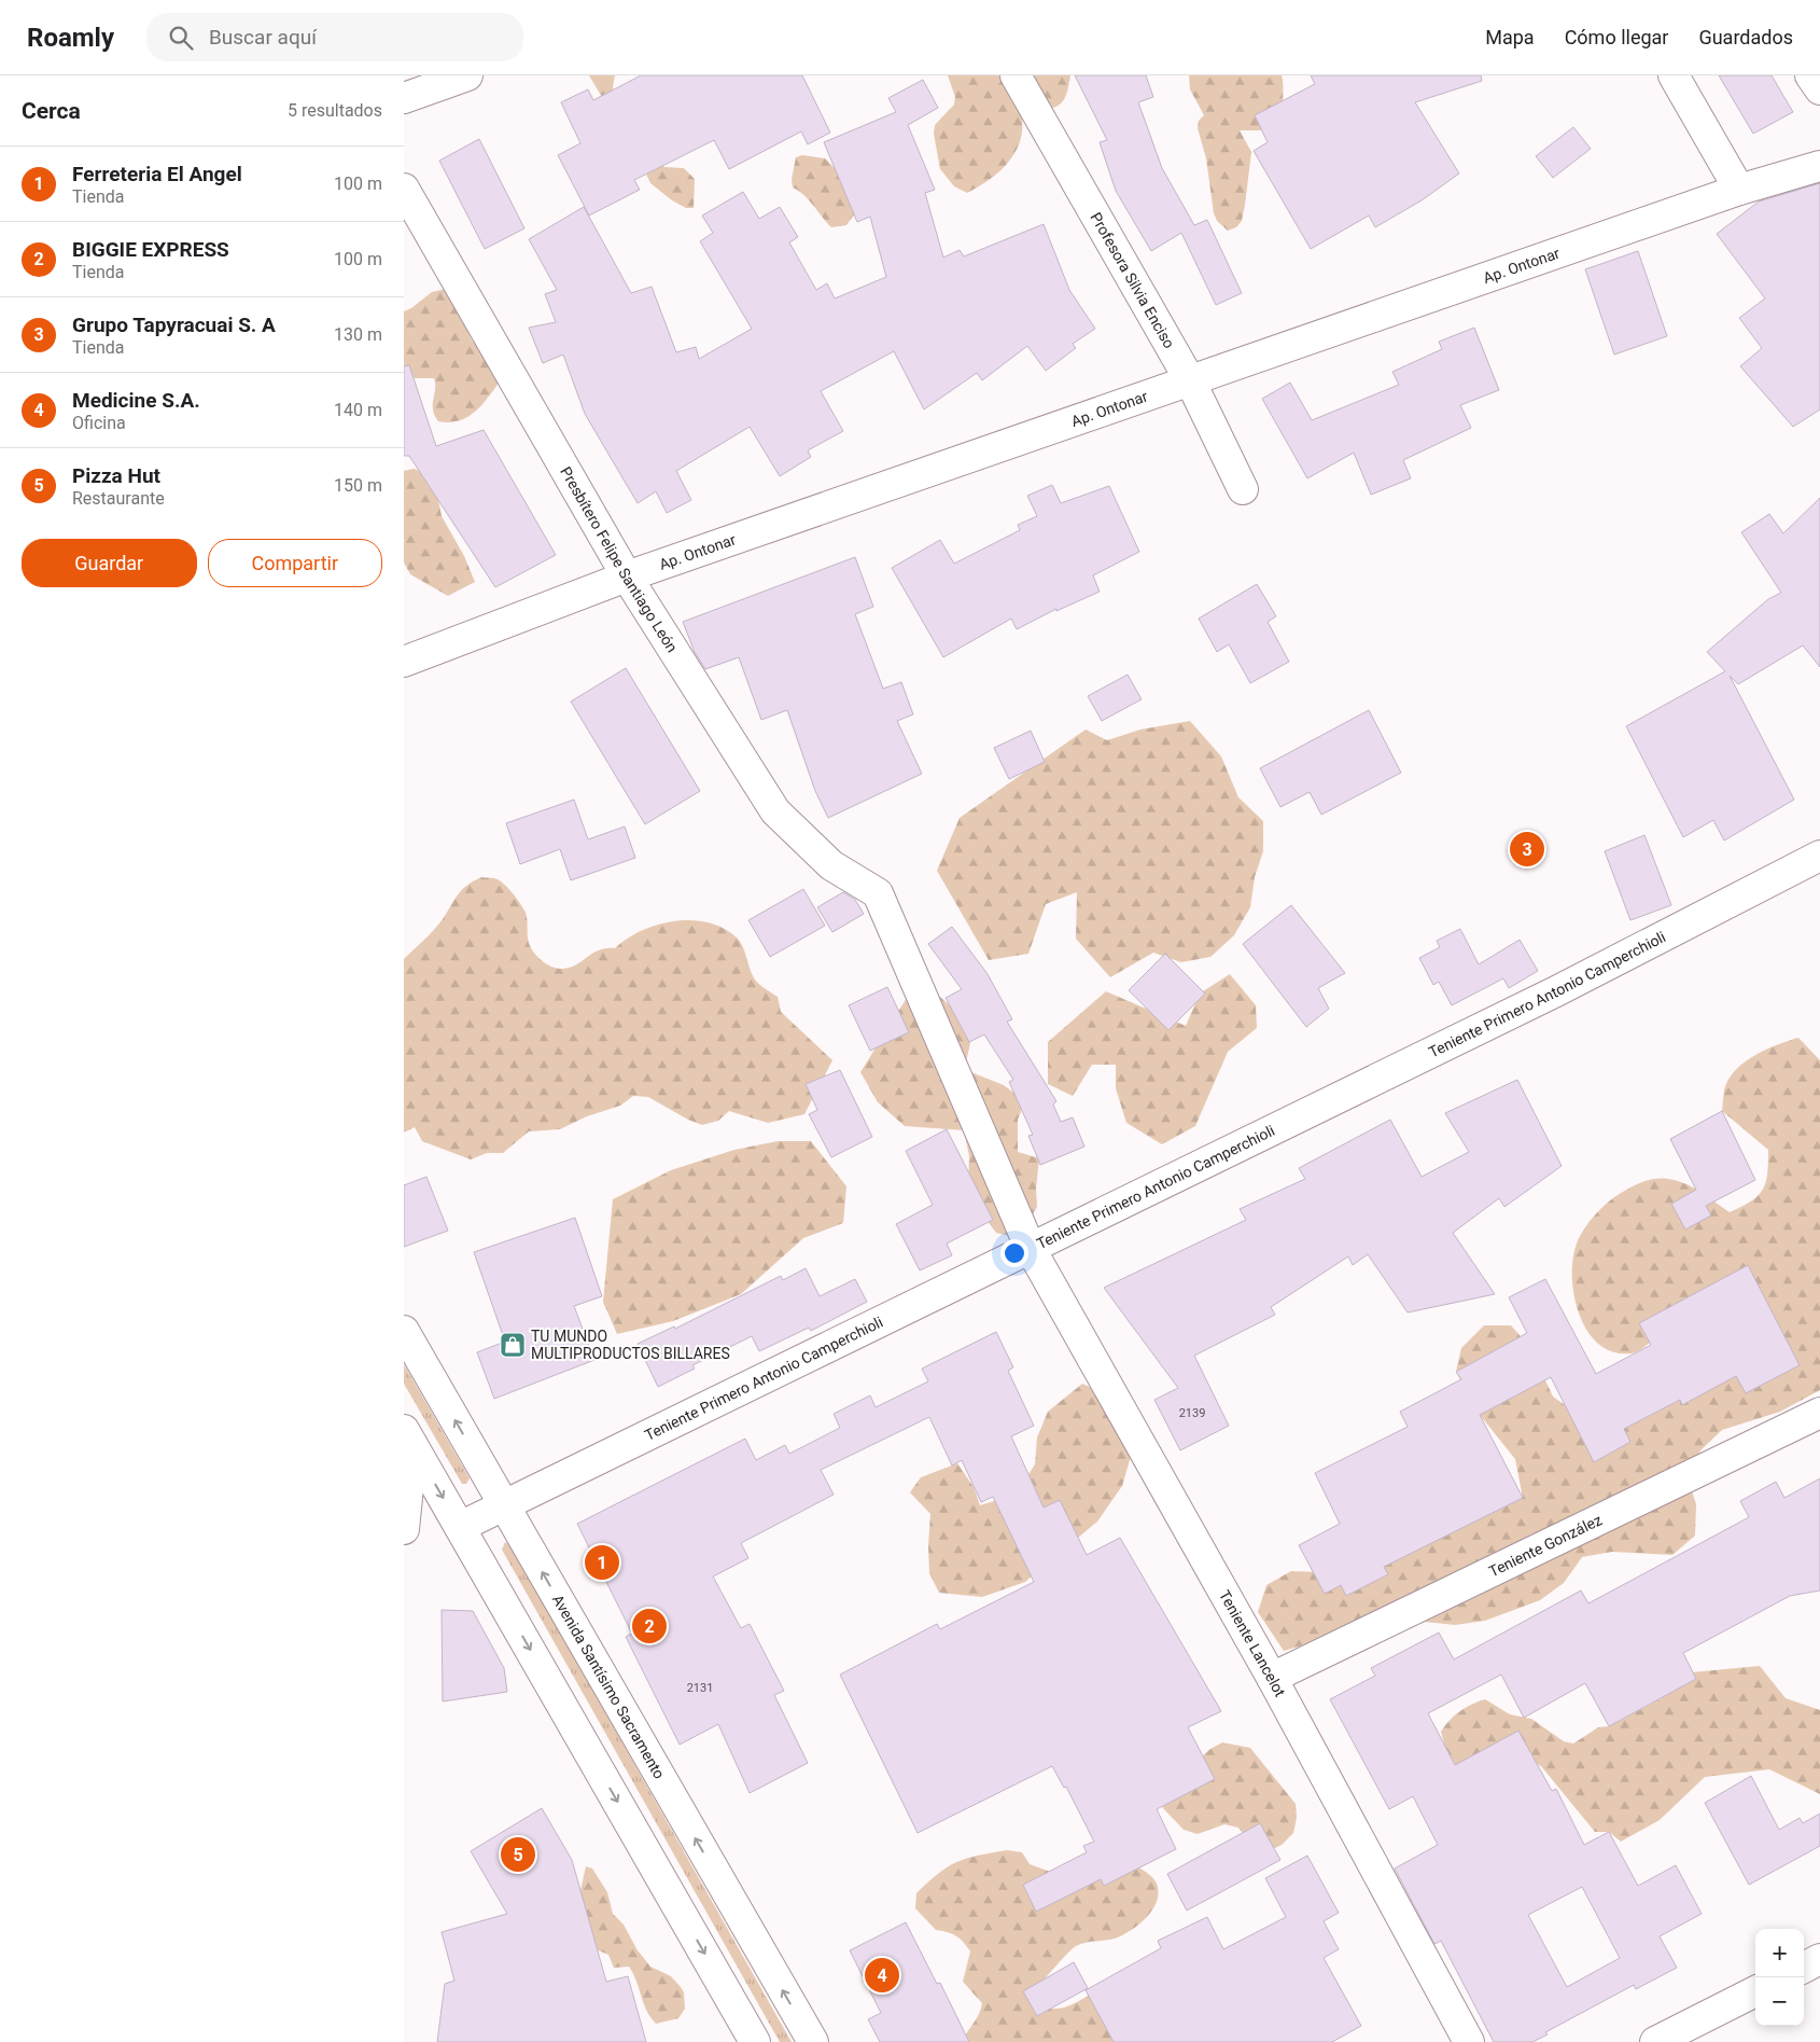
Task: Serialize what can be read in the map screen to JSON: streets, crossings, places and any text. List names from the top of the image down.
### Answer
{
  "streets": {
    "street": [
      "Ap. Ontonar",
      "Profesora Silvia Enciso",
      "Presbítero Felipe Santiago León",
      "Teniente Primero Antonio Camperchioli",
      "Teniente González",
      "Teniente Lancelot",
      "Avenida Santísimo Sacramento"
    ]
  },
  "crossings": [
    ["Ap. Ontonar", "Profesora Silvia Enciso"],
    ["Ap. Ontonar", "Presbítero Felipe Santiago León"],
    ["Presbítero Felipe Santiago León", "Teniente Lancelot"],
    ["Teniente Primero Antonio Camperchioli", "Teniente Lancelot"],
    ["Teniente Primero Antonio Camperchioli", "Avenida Santísimo Sacramento"],
    ["Teniente González", "Teniente Lancelot"]
  ],
  "places": {
    "shop": ["TU MUNDO MULTIPRODUCTOS BILLARES"]
  },
  "house_numbers": ["2139", "2131"],
  "page": {
    "header": "Roamly",
    "search": "Buscar aquí",
    "nav": ["Mapa", "Cómo llegar", "Guardados"],
    "heading": ["Cerca", "5 resultados"],
    "list": [
      {
        "mark": "1",
        "name": "Ferreteria El Angel",
        "note": "Tienda",
        "value": "100 m"
      },
      {
        "mark": "2",
        "name": "BIGGIE EXPRESS",
        "note": "Tienda",
        "value": "100 m"
      },
      {
        "mark": "3",
        "name": "Grupo Tapyracuai S. A",
        "note": "Tienda",
        "value": "130 m"
      },
      {
        "mark": "4",
        "name": "Medicine S.A.",
        "note": "Oficina",
        "value": "140 m"
      },
      {
        "mark": "5",
        "name": "Pizza Hut",
        "note": "Restaurante",
        "value": "150 m"
      }
    ],
    "buttons": ["Guardar", "Compartir"],
    "pins": [
      "3",
      "1",
      "2",
      "5",
      "4"
    ],
    "map_buttons": ["+", "−"]
  }
}
